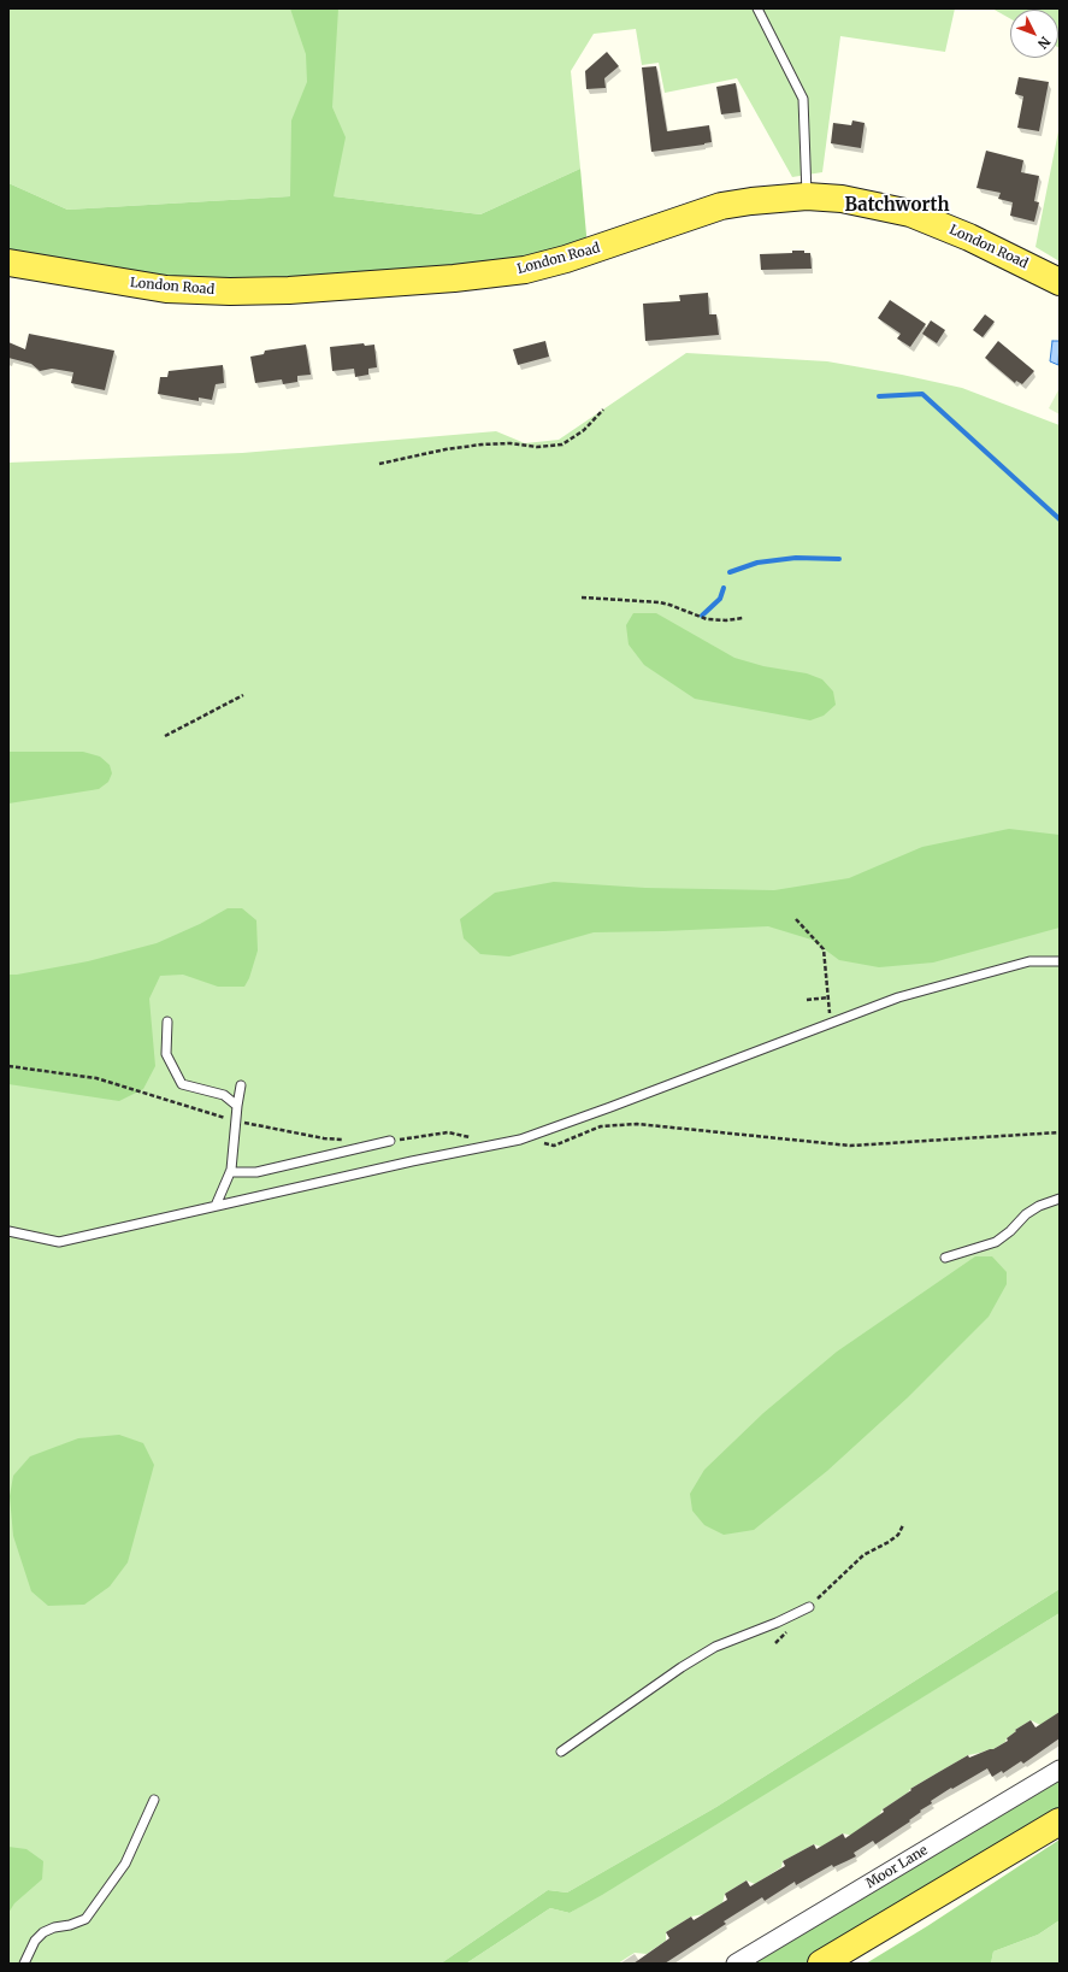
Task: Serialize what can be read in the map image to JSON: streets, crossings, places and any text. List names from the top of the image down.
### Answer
{
  "streets": {
    "main road": ["London Road"],
    "street": ["Moor Lane"]
  },
  "districts": ["Batchworth"],
  "north": "bottom right"
}
